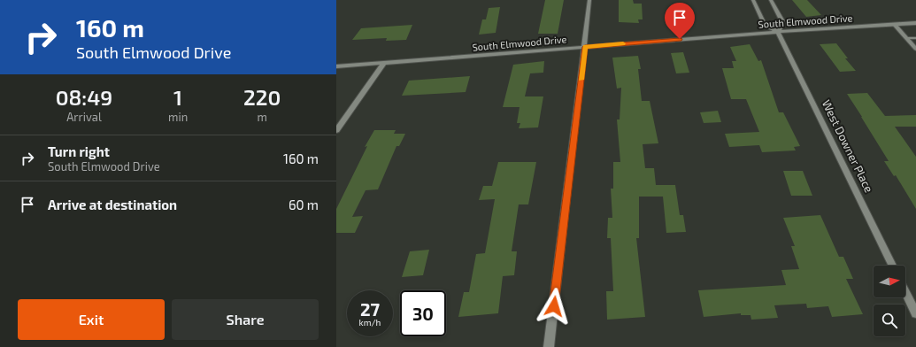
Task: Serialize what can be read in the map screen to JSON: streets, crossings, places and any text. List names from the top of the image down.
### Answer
{
  "streets": {
    "street": ["South Elmwood Drive", "West Downer Place"]
  },
  "crossings": [
    ["South Elmwood Drive", "West Downer Place"]
  ],
  "north": "right",
  "page": {
    "turn": ["160 m", "South Elmwood Drive"],
    "eta": [
      "08:49",
      "Arrival",
      "1",
      "min",
      "220",
      "m"
    ],
    "list": [
      {
        "name": "Turn right",
        "note": "South Elmwood Drive",
        "value": "160 m"
      },
      {
        "name": "Arrive at destination",
        "value": "60 m"
      }
    ],
    "speed": "27 km/h",
    "limit": "30",
    "buttons": ["Exit", "Share"]
  }
}
